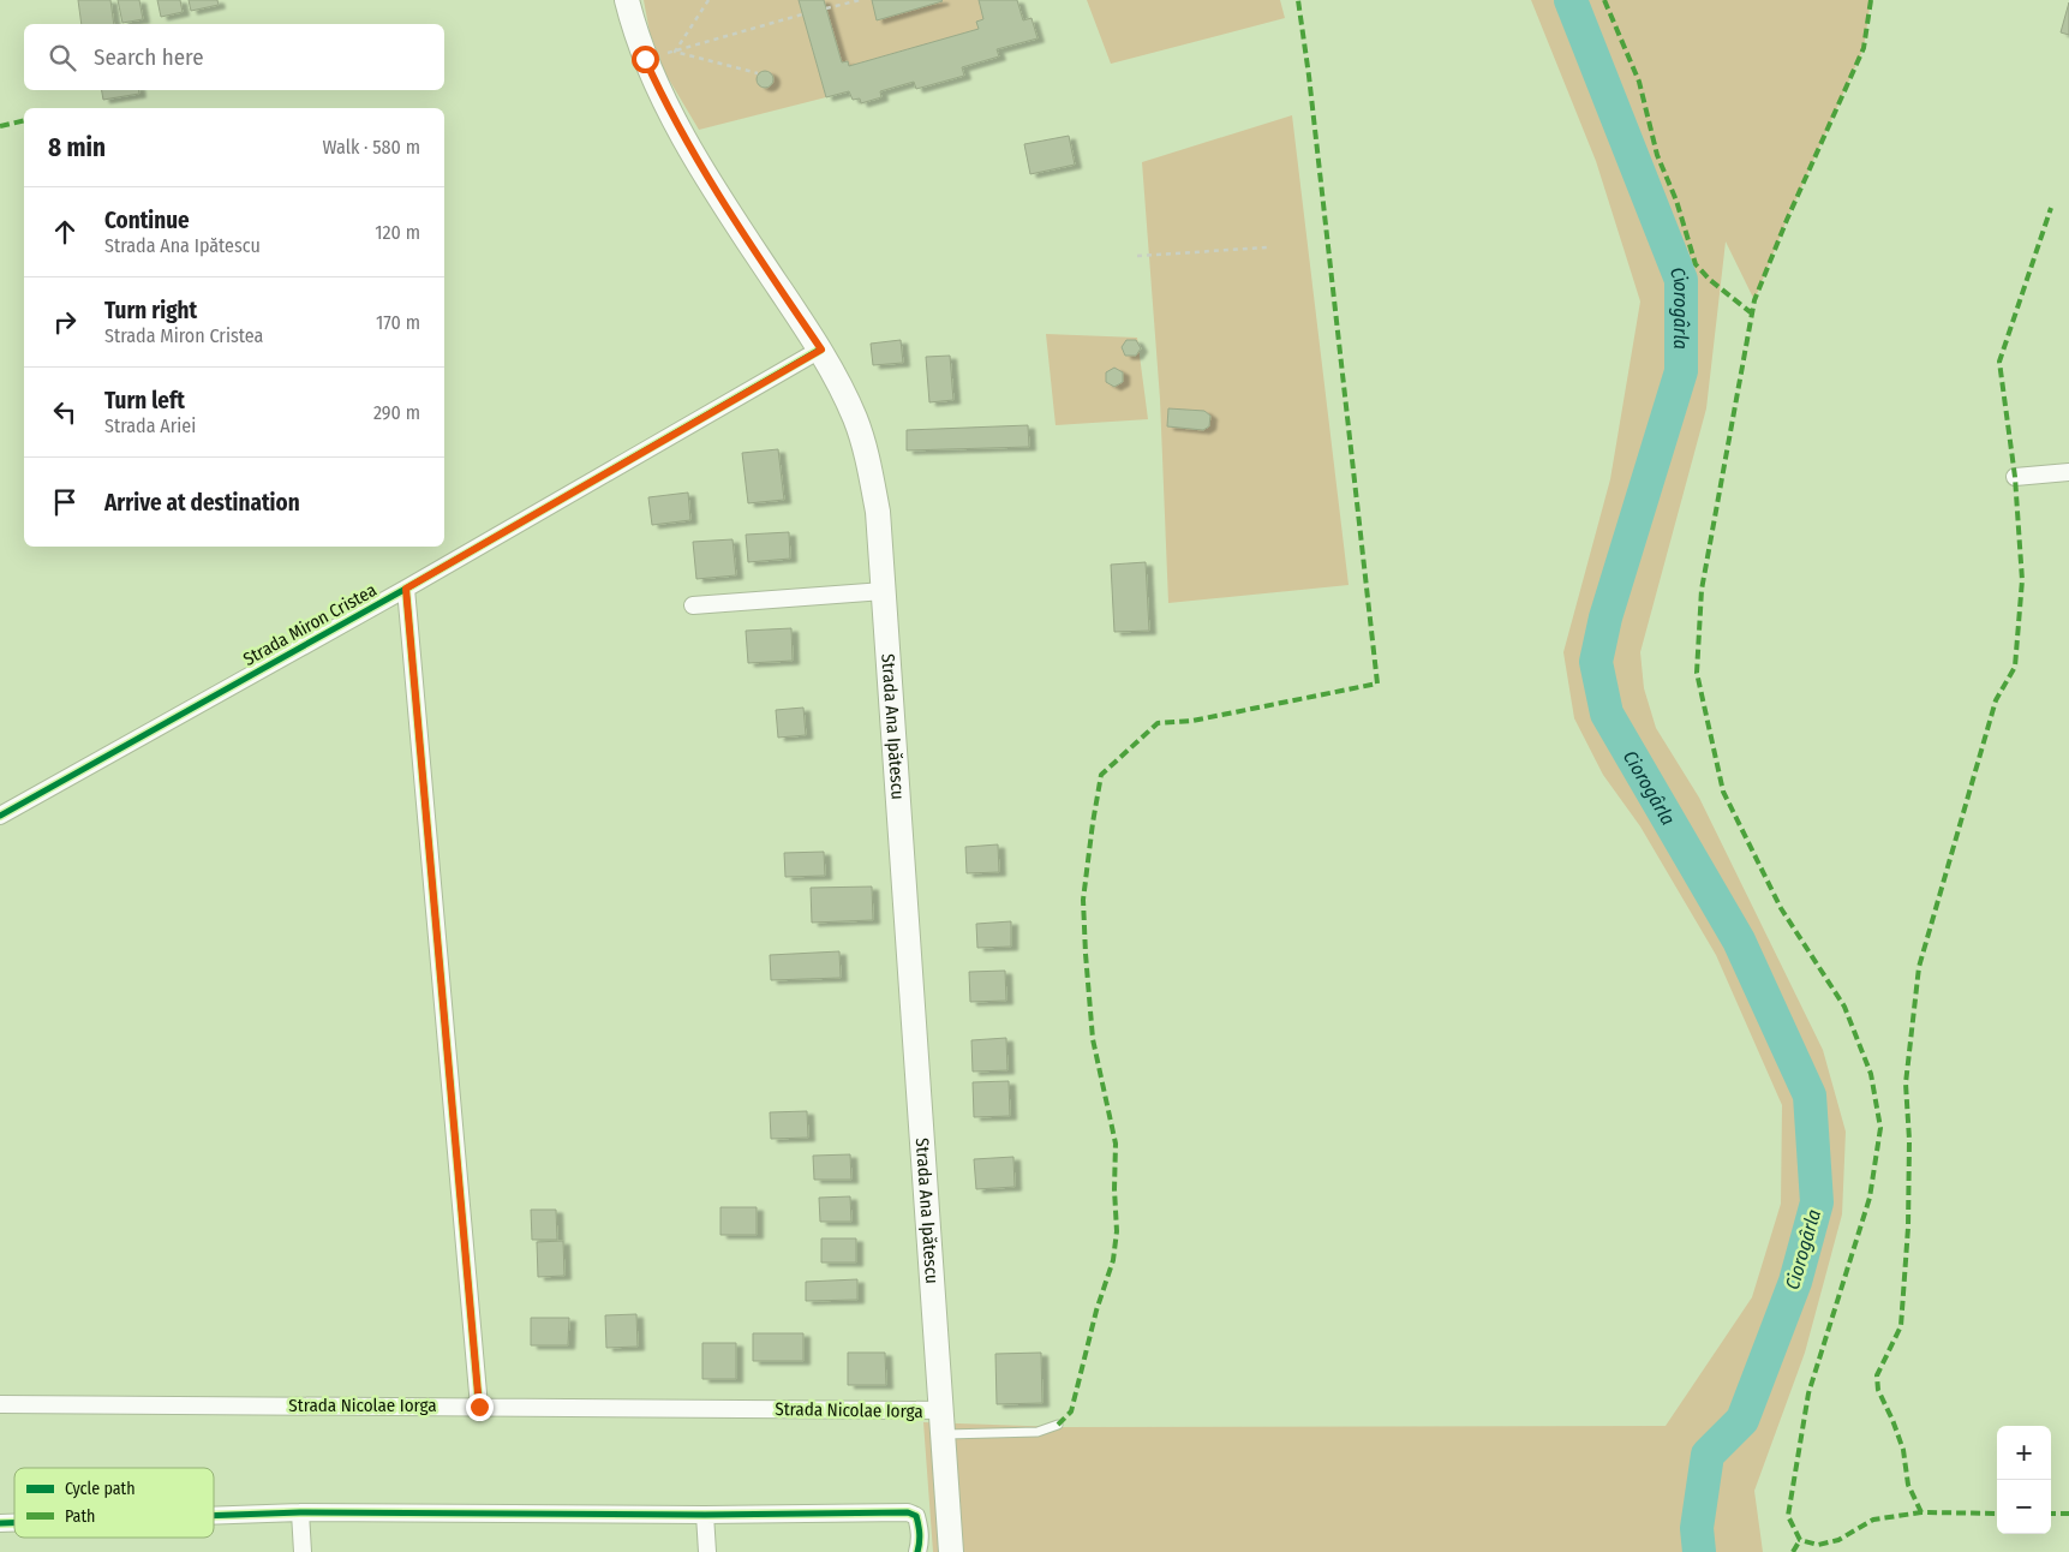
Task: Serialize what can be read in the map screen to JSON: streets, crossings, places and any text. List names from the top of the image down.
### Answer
{
  "streets": {
    "main road": ["Strada Ana Ipătescu"],
    "street": ["Strada Miron Cristea", "Strada Nicolae Iorga"]
  },
  "crossings": [
    ["Strada Miron Cristea", "Strada Ana Ipătescu"],
    ["Strada Ana Ipătescu", "Strada Nicolae Iorga"]
  ],
  "water": ["Ciorogârla"],
  "legend": ["Cycle path", "Path"],
  "page": {
    "search": "Search here",
    "heading": ["8 min", "Walk · 580 m"],
    "list": [
      ["Continue", "Strada Ana Ipătescu", "120 m"],
      ["Turn right", "Strada Miron Cristea", "170 m"],
      ["Turn left", "Strada Ariei", "290 m"],
      "Arrive at destination"
    ],
    "map_buttons": ["+", "−"]
  }
}
